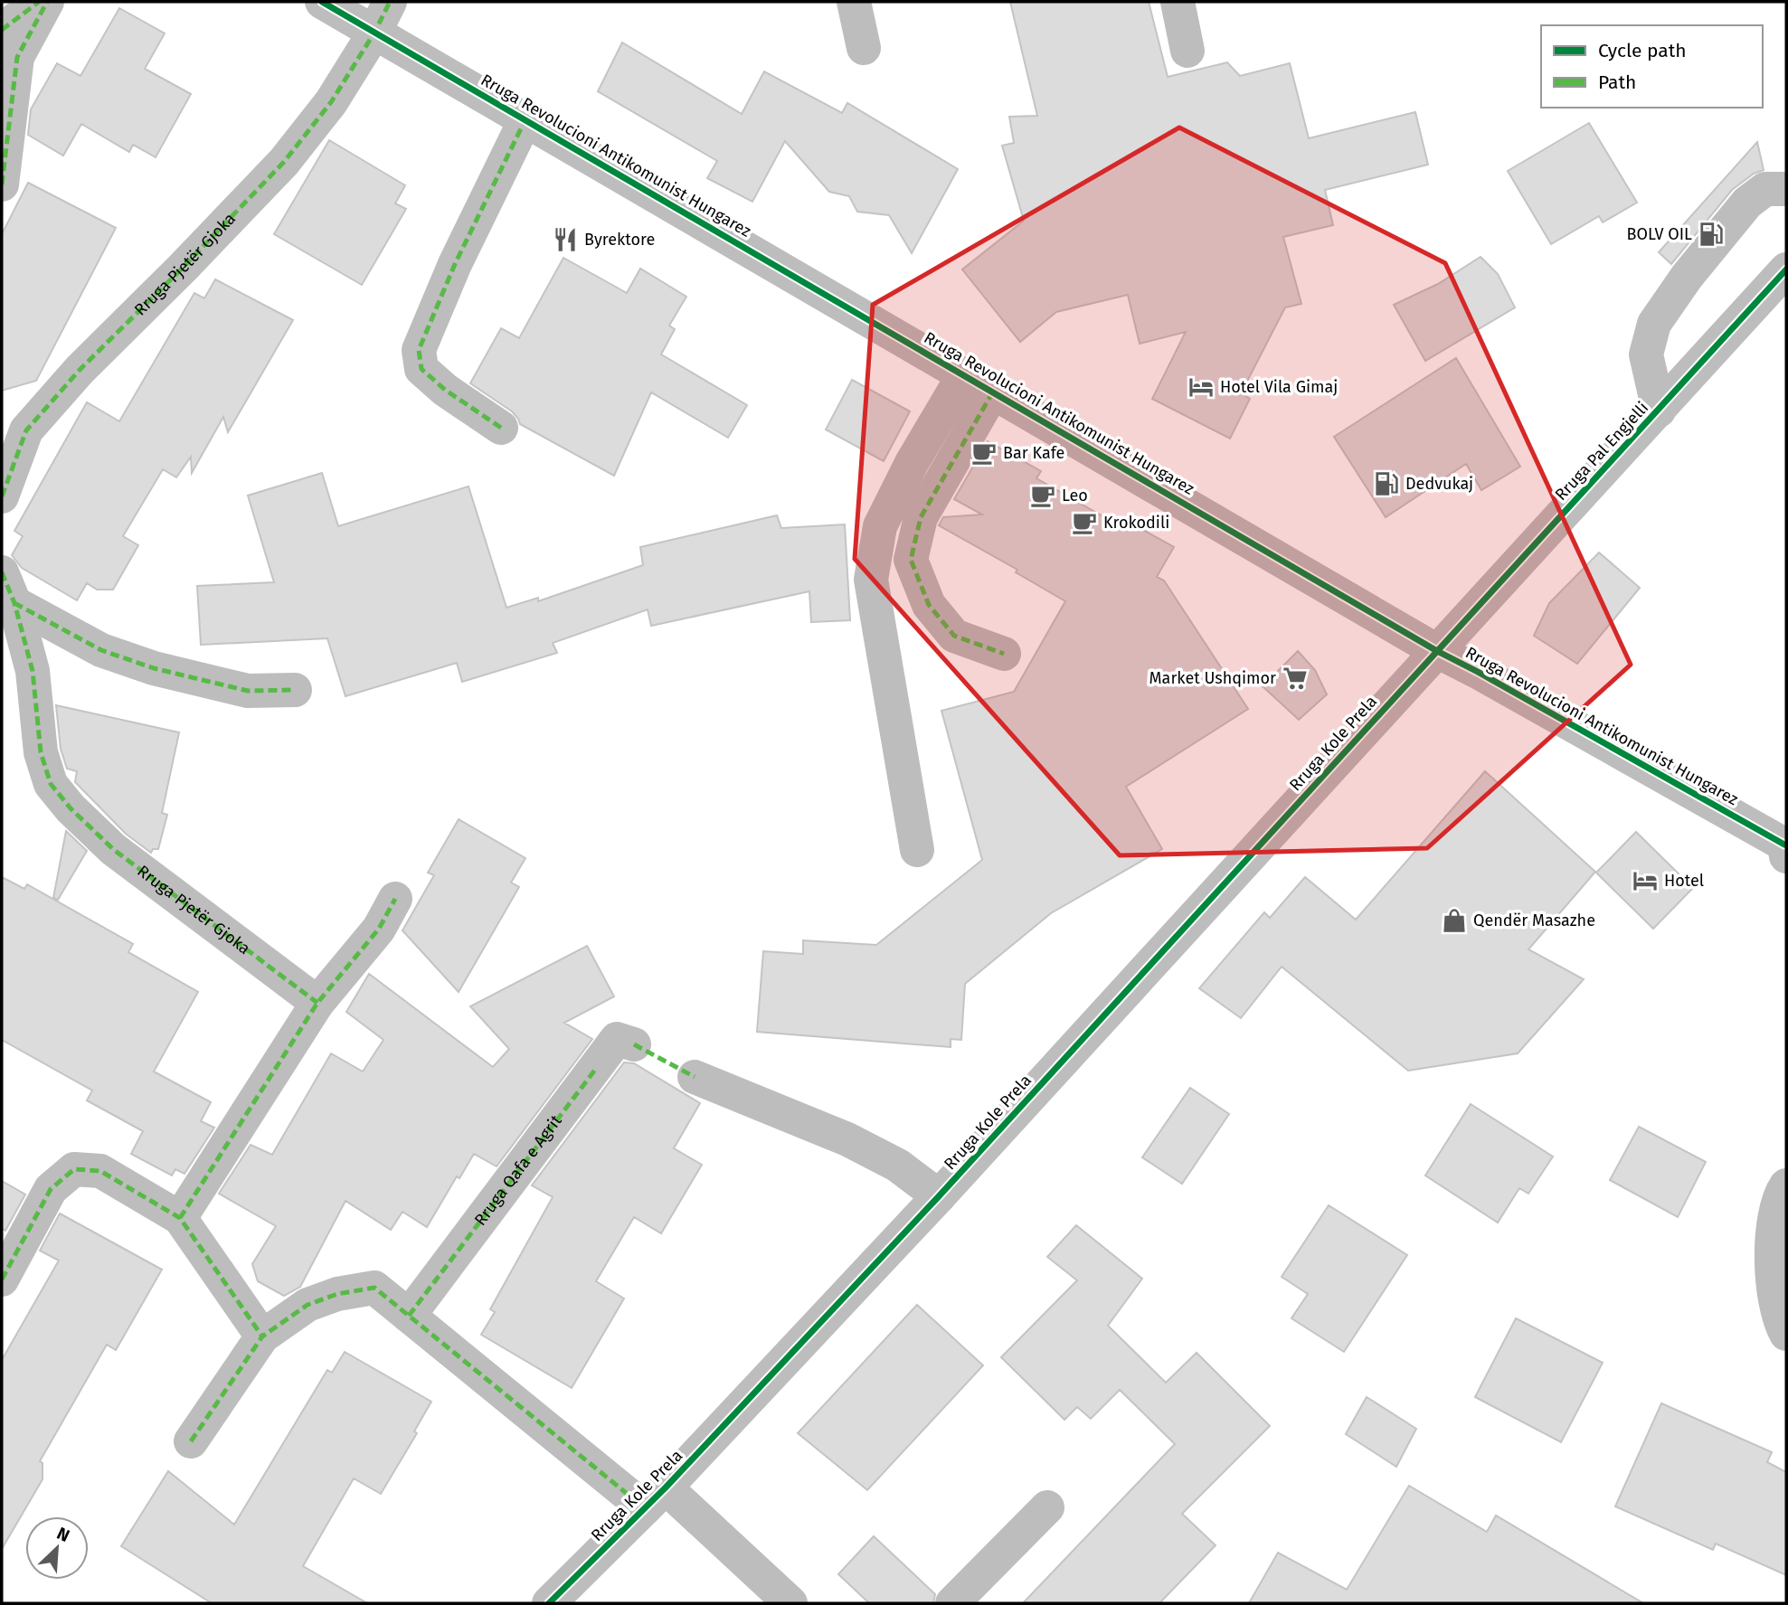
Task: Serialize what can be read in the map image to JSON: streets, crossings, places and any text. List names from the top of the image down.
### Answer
{
  "streets": {
    "street": [
      "Rruga Revolucioni Antikomunist Hungarez",
      "Rruga Pjetër Gjoka",
      "Rruga Pal Engjelli",
      "Rruga Kole Prela",
      "Rruga Qafa e Agrit"
    ]
  },
  "crossings": [
    ["Rruga Revolucioni Antikomunist Hungarez", "Rruga Pjetër Gjoka"],
    ["Rruga Revolucioni Antikomunist Hungarez", "Rruga Pal Engjelli"],
    ["Rruga Revolucioni Antikomunist Hungarez", "Rruga Kole Prela"],
    ["Rruga Pal Engjelli", "Rruga Kole Prela"]
  ],
  "places": {
    "fuel station": ["BOLV OIL", "Dedvukaj"],
    "restaurant": ["Byrektore"],
    "hotel": ["Hotel Vila Gimaj", "Hotel"],
    "cafe": ["Bar Kafe", "Leo", "Krokodili"],
    "supermarket": ["Market Ushqimor"],
    "shop": ["Qendër Masazhe"]
  },
  "legend": ["Cycle path", "Path"],
  "north": "top right"
}
